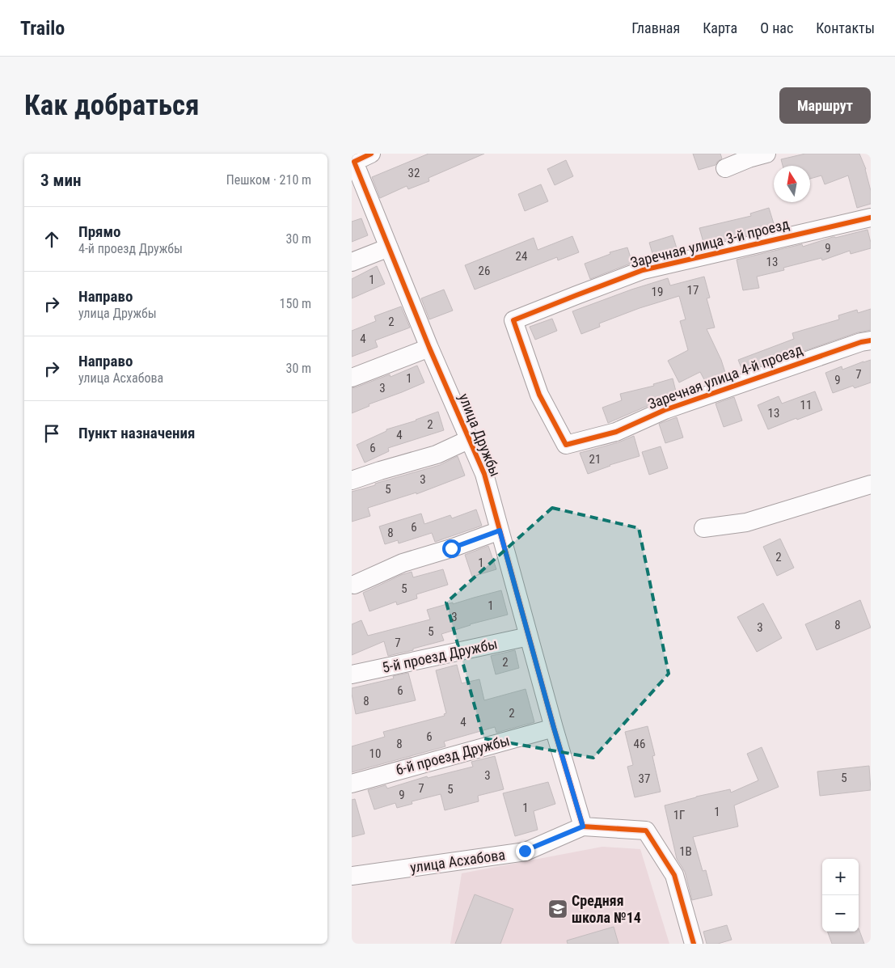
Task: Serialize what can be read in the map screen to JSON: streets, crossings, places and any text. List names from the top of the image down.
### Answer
{
  "streets": {
    "street": [
      "Заречная улица 3-й проезд",
      "Заречная улица 4-й проезд",
      "улица Дружбы",
      "5-й проезд Дружбы",
      "6-й проезд Дружбы",
      "улица Асхабова"
    ]
  },
  "crossings": [
    ["Заречная улица 3-й проезд", "Заречная улица 4-й проезд"],
    ["улица Дружбы", "5-й проезд Дружбы"],
    ["улица Дружбы", "6-й проезд Дружбы"],
    ["улица Дружбы", "улица Асхабова"]
  ],
  "places": {
    "school or university": ["Средняя школа №14"]
  },
  "house_numbers": [
    "32",
    "9",
    "24",
    "13",
    "26",
    "1",
    "17",
    "19",
    "2",
    "4",
    "7",
    "1",
    "9",
    "3",
    "11",
    "13",
    "2",
    "4",
    "6",
    "21",
    "3",
    "5",
    "6",
    "8",
    "2",
    "1",
    "5",
    "1",
    "3",
    "8",
    "3",
    "5",
    "7",
    "2",
    "6",
    "8",
    "2",
    "4",
    "6",
    "8",
    "46",
    "10",
    "3",
    "5",
    "37",
    "7",
    "5",
    "9",
    "1",
    "1",
    "1Г",
    "1В"
  ],
  "north": "top",
  "page": {
    "header": "Trailo",
    "nav": [
      "Главная",
      "Карта",
      "О нас",
      "Контакты"
    ],
    "buttons": "Маршрут",
    "title": "Как добраться",
    "heading": ["3 мин", "Пешком · 210 m"],
    "list": [
      ["Прямо", "4-й проезд Дружбы", "30 m"],
      ["Направо", "улица Дружбы", "150 m"],
      ["Направо", "улица Асхабова", "30 m"],
      "Пункт назначения"
    ],
    "map_buttons": ["+", "−"]
  }
}
